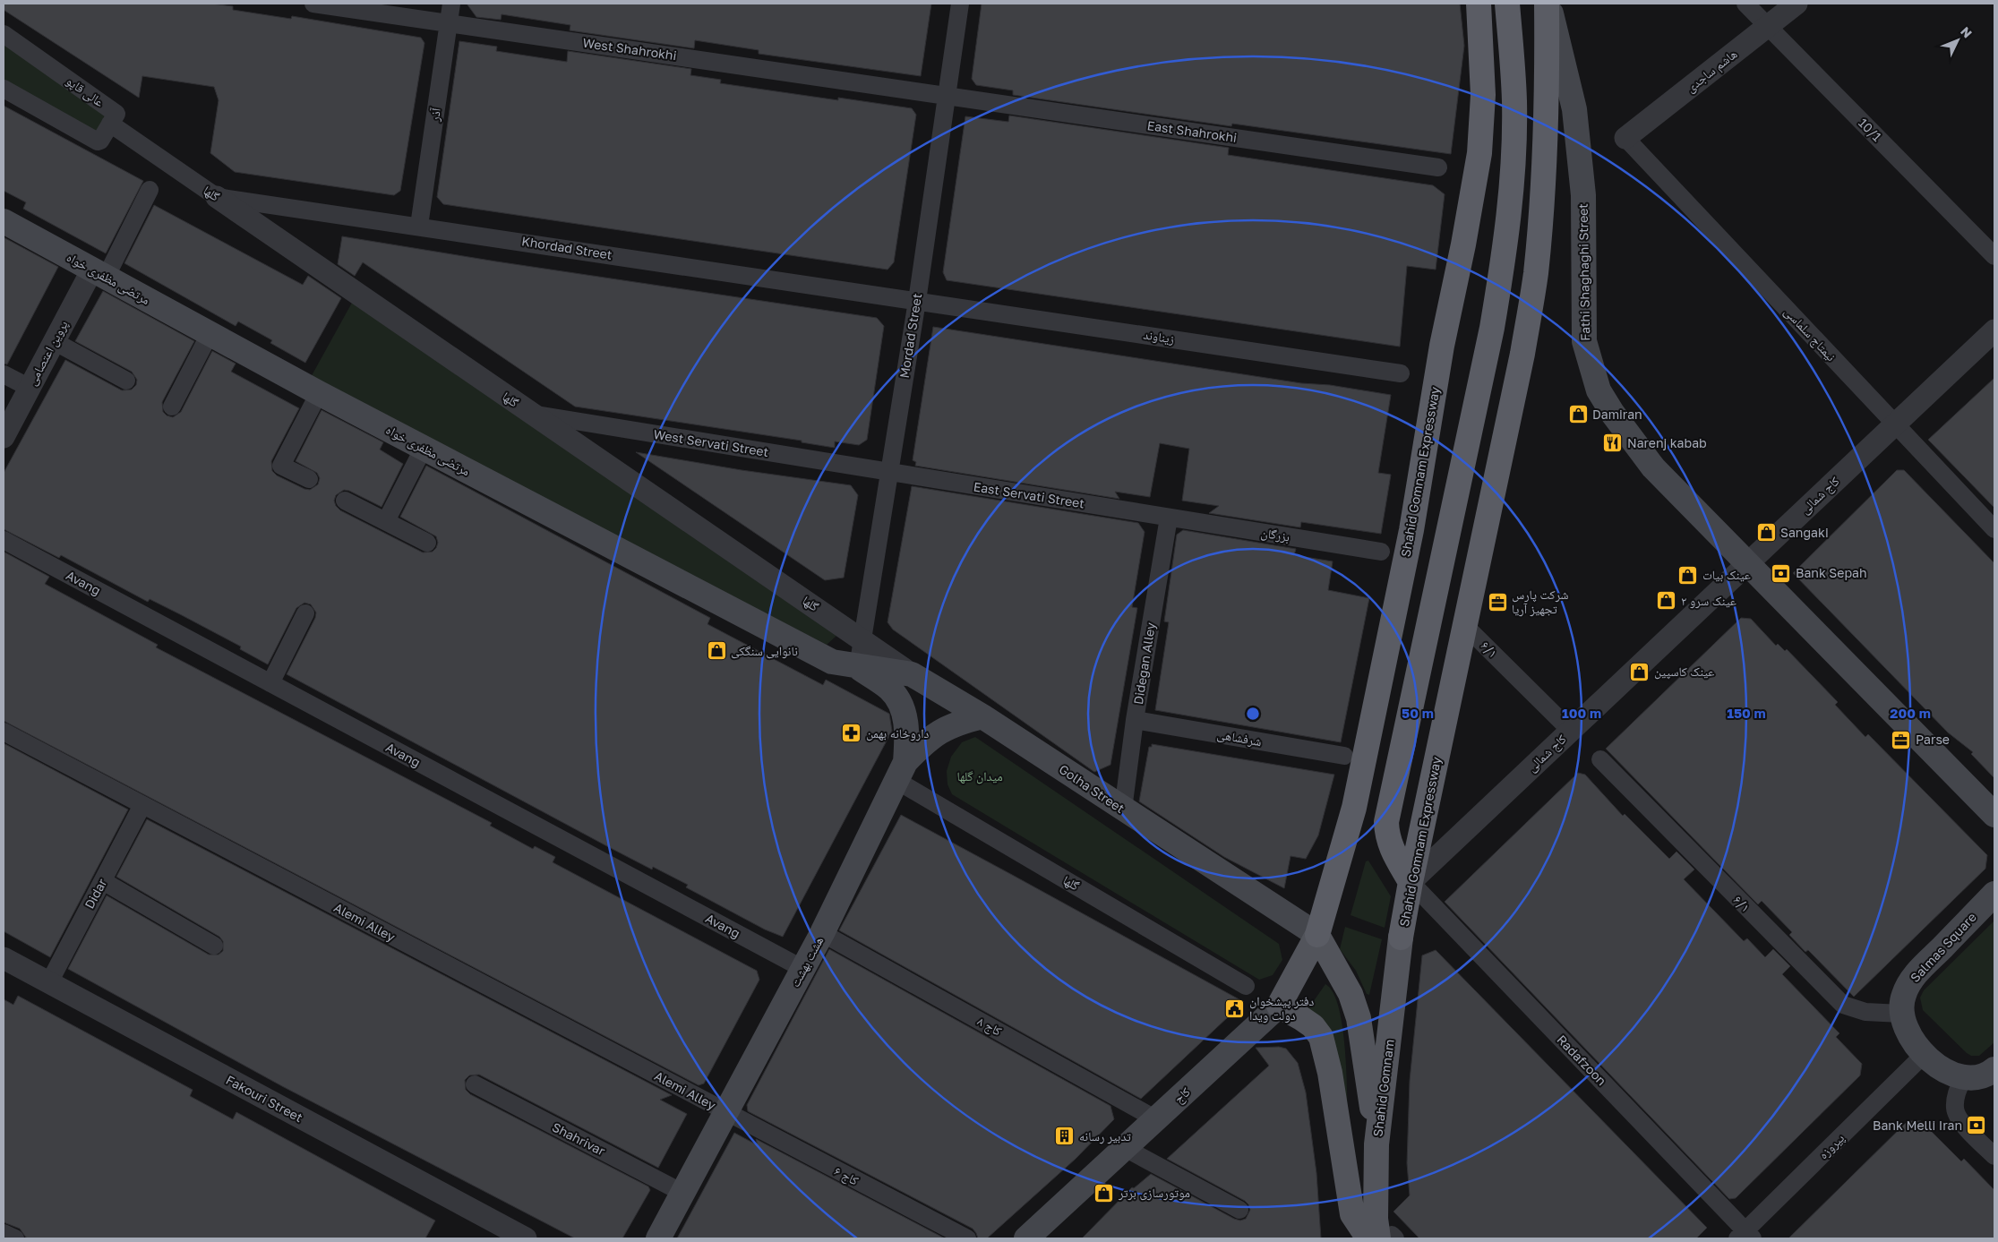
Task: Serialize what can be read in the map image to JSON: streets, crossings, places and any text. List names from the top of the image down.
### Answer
{
  "streets": {
    "highway": ["Shahid Gomnam Expressway"],
    "main road": [
      "Fathi Shaghaghi Street",
      "مرتضی مظفری خواه",
      "Golha Street",
      "Salmas Square",
      "هشت بهشت",
      "Shahid Gomnam",
      "کاج"
    ],
    "street": [
      "West Shahrokhi",
      "هاشم ساجدی",
      "عالی قاپو",
      "آذر",
      "10/1",
      "East Shahrokhi",
      "گلها",
      "Khordad Street",
      "نیمتاج سلماسی",
      "Mordad Street",
      "زیناوند",
      "پروین اعتصامی",
      "West Servati Street",
      "East Servati Street",
      "کاج شمالی",
      "بزرگان",
      "Avang",
      "۶/۱",
      "Didegan Alley",
      "شرفشاهی",
      "Didar",
      "Alemi Alley",
      "کاج ۸",
      "Radafzoon",
      "Fakouri Street",
      "Shahrivar",
      "پیروزه",
      "کاج ۶"
    ]
  },
  "crossings": [
    ["West Shahrokhi", "آذر"],
    ["West Shahrokhi", "East Shahrokhi"],
    ["West Shahrokhi", "Mordad Street"],
    ["هاشم ساجدی", "10/1"],
    ["هاشم ساجدی", "نیمتاج سلماسی"],
    ["عالی قاپو", "گلها"],
    ["آذر", "Khordad Street"],
    ["East Shahrokhi", "Mordad Street"],
    ["گلها", "Khordad Street"],
    ["گلها", "Mordad Street"],
    ["گلها", "West Servati Street"],
    ["گلها", "Golha Street"],
    ["گلها", "هشت بهشت"],
    ["Khordad Street", "Mordad Street"],
    ["Khordad Street", "زیناوند"],
    ["Fathi Shaghaghi Street", "Shahid Gomnam Expressway"],
    ["Fathi Shaghaghi Street", "کاج شمالی"],
    ["مرتضی مظفری خواه", "Mordad Street"],
    ["مرتضی مظفری خواه", "پروین اعتصامی"],
    ["مرتضی مظفری خواه", "Golha Street"],
    ["نیمتاج سلماسی", "کاج شمالی"],
    ["Mordad Street", "زیناوند"],
    ["Mordad Street", "West Servati Street"],
    ["Mordad Street", "East Servati Street"],
    ["Mordad Street", "Golha Street"],
    ["West Servati Street", "East Servati Street"],
    ["Shahid Gomnam Expressway", "کاج شمالی"],
    ["Shahid Gomnam Expressway", "۶/۱"],
    ["Shahid Gomnam Expressway", "Golha Street"],
    ["Shahid Gomnam Expressway", "Radafzoon"],
    ["Shahid Gomnam Expressway", "Shahid Gomnam"],
    ["Shahid Gomnam Expressway", "کاج"],
    ["East Servati Street", "بزرگان"],
    ["East Servati Street", "Didegan Alley"],
    ["کاج شمالی", "۶/۱"],
    ["کاج شمالی", "Radafzoon"],
    ["بزرگان", "Didegan Alley"],
    ["Avang", "هشت بهشت"],
    ["۶/۱", "Salmas Square"],
    ["Didegan Alley", "شرفشاهی"],
    ["Didegan Alley", "Golha Street"],
    ["Golha Street", "هشت بهشت"],
    ["Golha Street", "کاج"],
    ["Didar", "Alemi Alley"],
    ["Didar", "Fakouri Street"],
    ["Alemi Alley", "هشت بهشت"],
    ["Alemi Alley", "کاج ۶"],
    ["هشت بهشت", "کاج ۸"],
    ["هشت بهشت", "Shahrivar"],
    ["هشت بهشت", "کاج ۶"],
    ["کاج ۸", "کاج"],
    ["Radafzoon", "پیروزه"]
  ],
  "parks": ["میدان گلها"],
  "places": {
    "shop": [
      "Damiran",
      "Sangaki",
      "عینک بیات",
      "عینک سرو ۲",
      "نانوایی سنگکی",
      "عینک کاسپین",
      "موتورسازی برتر"
    ],
    "restaurant": ["Narenj kabab"],
    "bank": ["Bank Sepah", "Bank Melli Iran"],
    "office": ["شرکت پارس تجهیز آریا", "Parse"],
    "pharmacy": ["داروخانه بهمن"],
    "public building": ["دفتر پیشخوان دولت ویدا"],
    "building": ["تدبیر رسانه"]
  },
  "north": "top right",
  "rings": [
    "50 m",
    "100 m",
    "150 m",
    "200 m"
  ]
}
